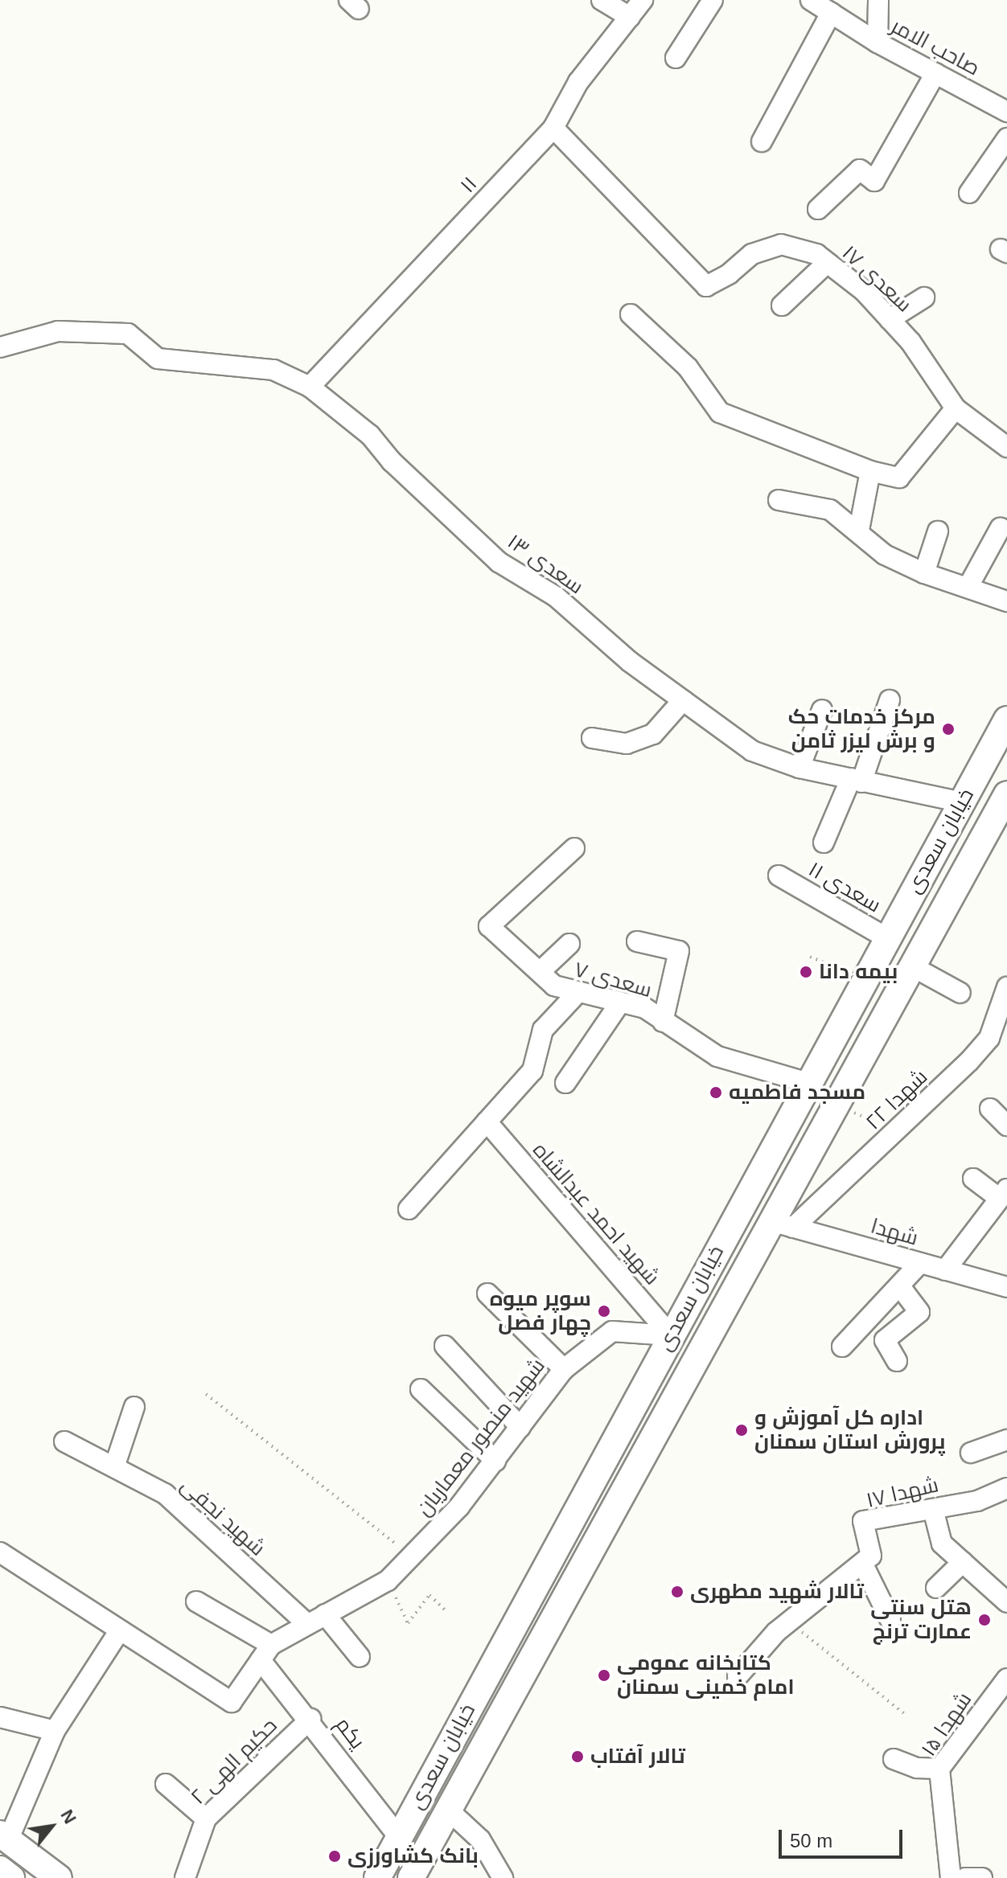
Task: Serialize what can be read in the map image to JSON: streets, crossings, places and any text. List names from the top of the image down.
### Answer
{
  "streets": {
    "main road": ["خیابان سعدی"],
    "street": [
      "صاحب الامر",
      "۱۱",
      "سعدی ۱۷",
      "سعدی ۱۳",
      "سعدی ۱۱",
      "سعدی ۷",
      "شهدا ۲۲",
      "شهید احمد عبدالشاه",
      "شهدا",
      "شهید منصور معماریان",
      "شهدا ۱۷",
      "شهید نجفی",
      "شهدا ۱۵",
      "یکم",
      "حکیم الهی ۲"
    ]
  },
  "crossings": [
    ["۱۱", "سعدی ۱۷"],
    ["۱۱", "سعدی ۱۳"],
    ["سعدی ۱۳", "خیابان سعدی"],
    ["خیابان سعدی", "سعدی ۱۱"],
    ["خیابان سعدی", "سعدی ۷"],
    ["خیابان سعدی", "شهدا ۲۲"],
    ["خیابان سعدی", "شهید احمد عبدالشاه"],
    ["خیابان سعدی", "شهدا"],
    ["خیابان سعدی", "شهید منصور معماریان"],
    ["خیابان سعدی", "یکم"],
    ["شهدا ۲۲", "شهدا"],
    ["شهید احمد عبدالشاه", "شهید منصور معماریان"],
    ["شهید منصور معماریان", "شهید نجفی"],
    ["شهید منصور معماریان", "یکم"],
    ["یکم", "حکیم الهی ۲"]
  ],
  "places": [
    "مرکز خدمات حک و برش لیزر ثامن",
    "بیمه دانا",
    "مسجد فاطمیه",
    "سوپر میوه چهار فصل",
    "اداره کل آموزش و پرورش استان سمنان",
    "تالار شهید مطهری",
    "هتل سنتی عمارت ترنج",
    "کتابخانه عمومی امام خمینی سمنان",
    "تالار آفتاب",
    "بانک کشاورزی"
  ],
  "scale_bar": "50 m",
  "north": "top right"
}
